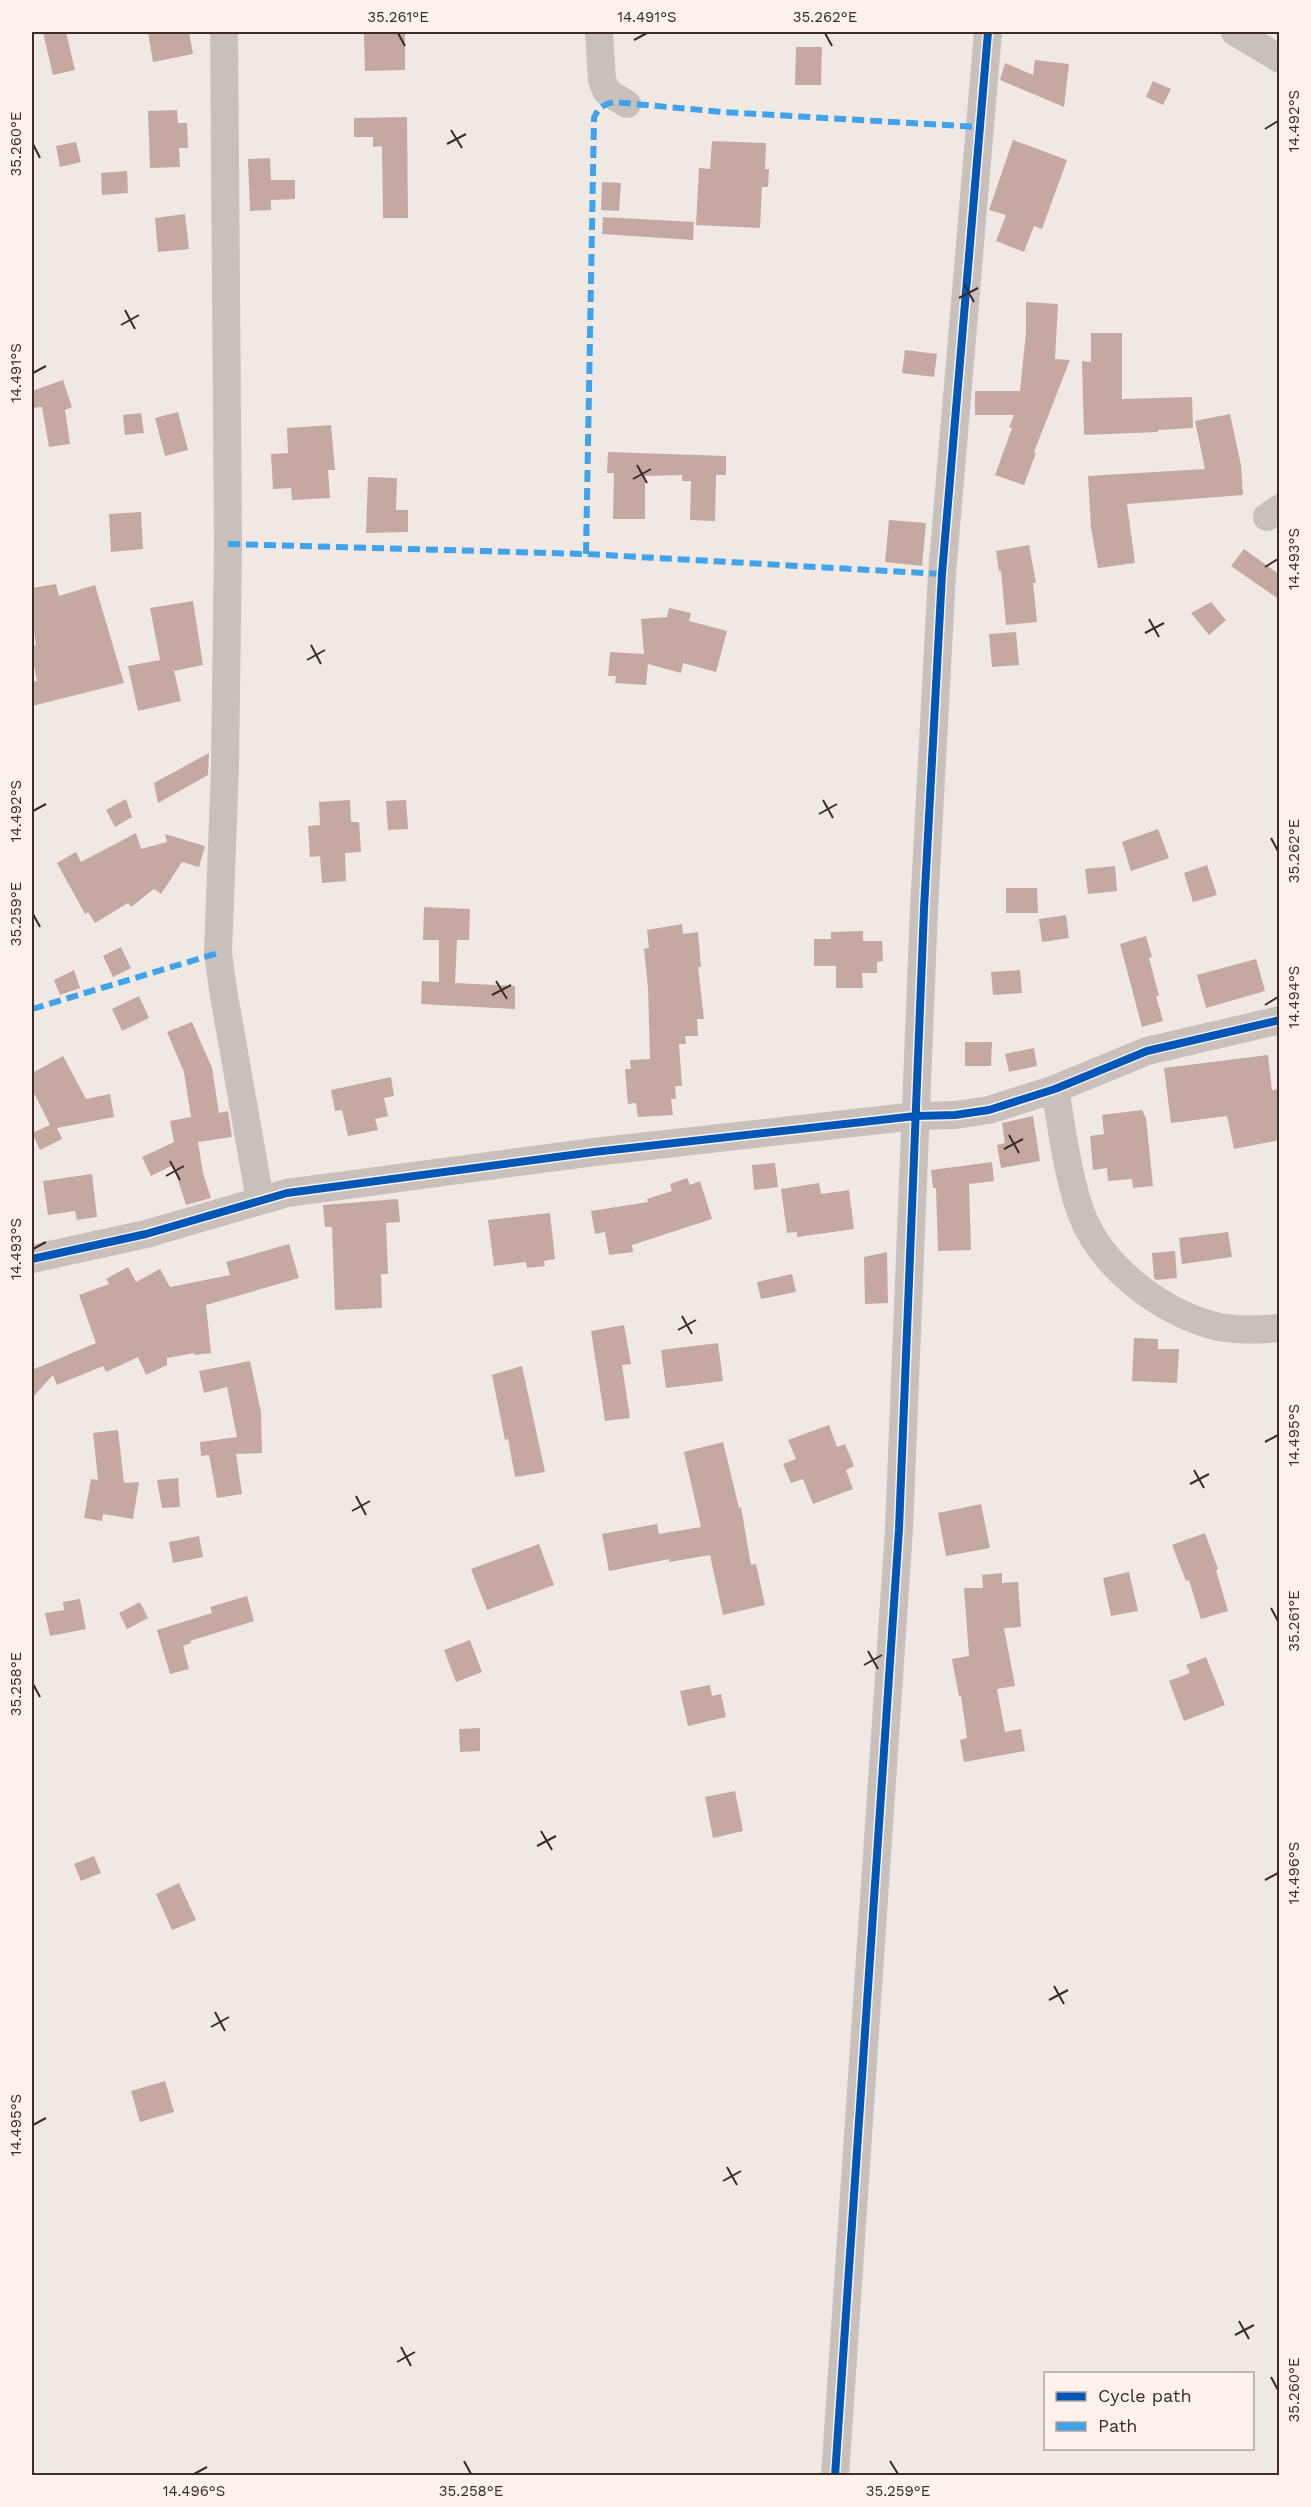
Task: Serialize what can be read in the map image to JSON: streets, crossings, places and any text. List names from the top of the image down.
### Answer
{
  "legend": ["Cycle path", "Path"],
  "coordinates": [
    "35.261°E",
    "14.491°S",
    "35.262°E",
    "14.492°S",
    "35.260°E",
    "14.493°S",
    "35.259°E",
    "14.494°S",
    "14.495°S",
    "35.258°E",
    "14.496°S"
  ]
}
